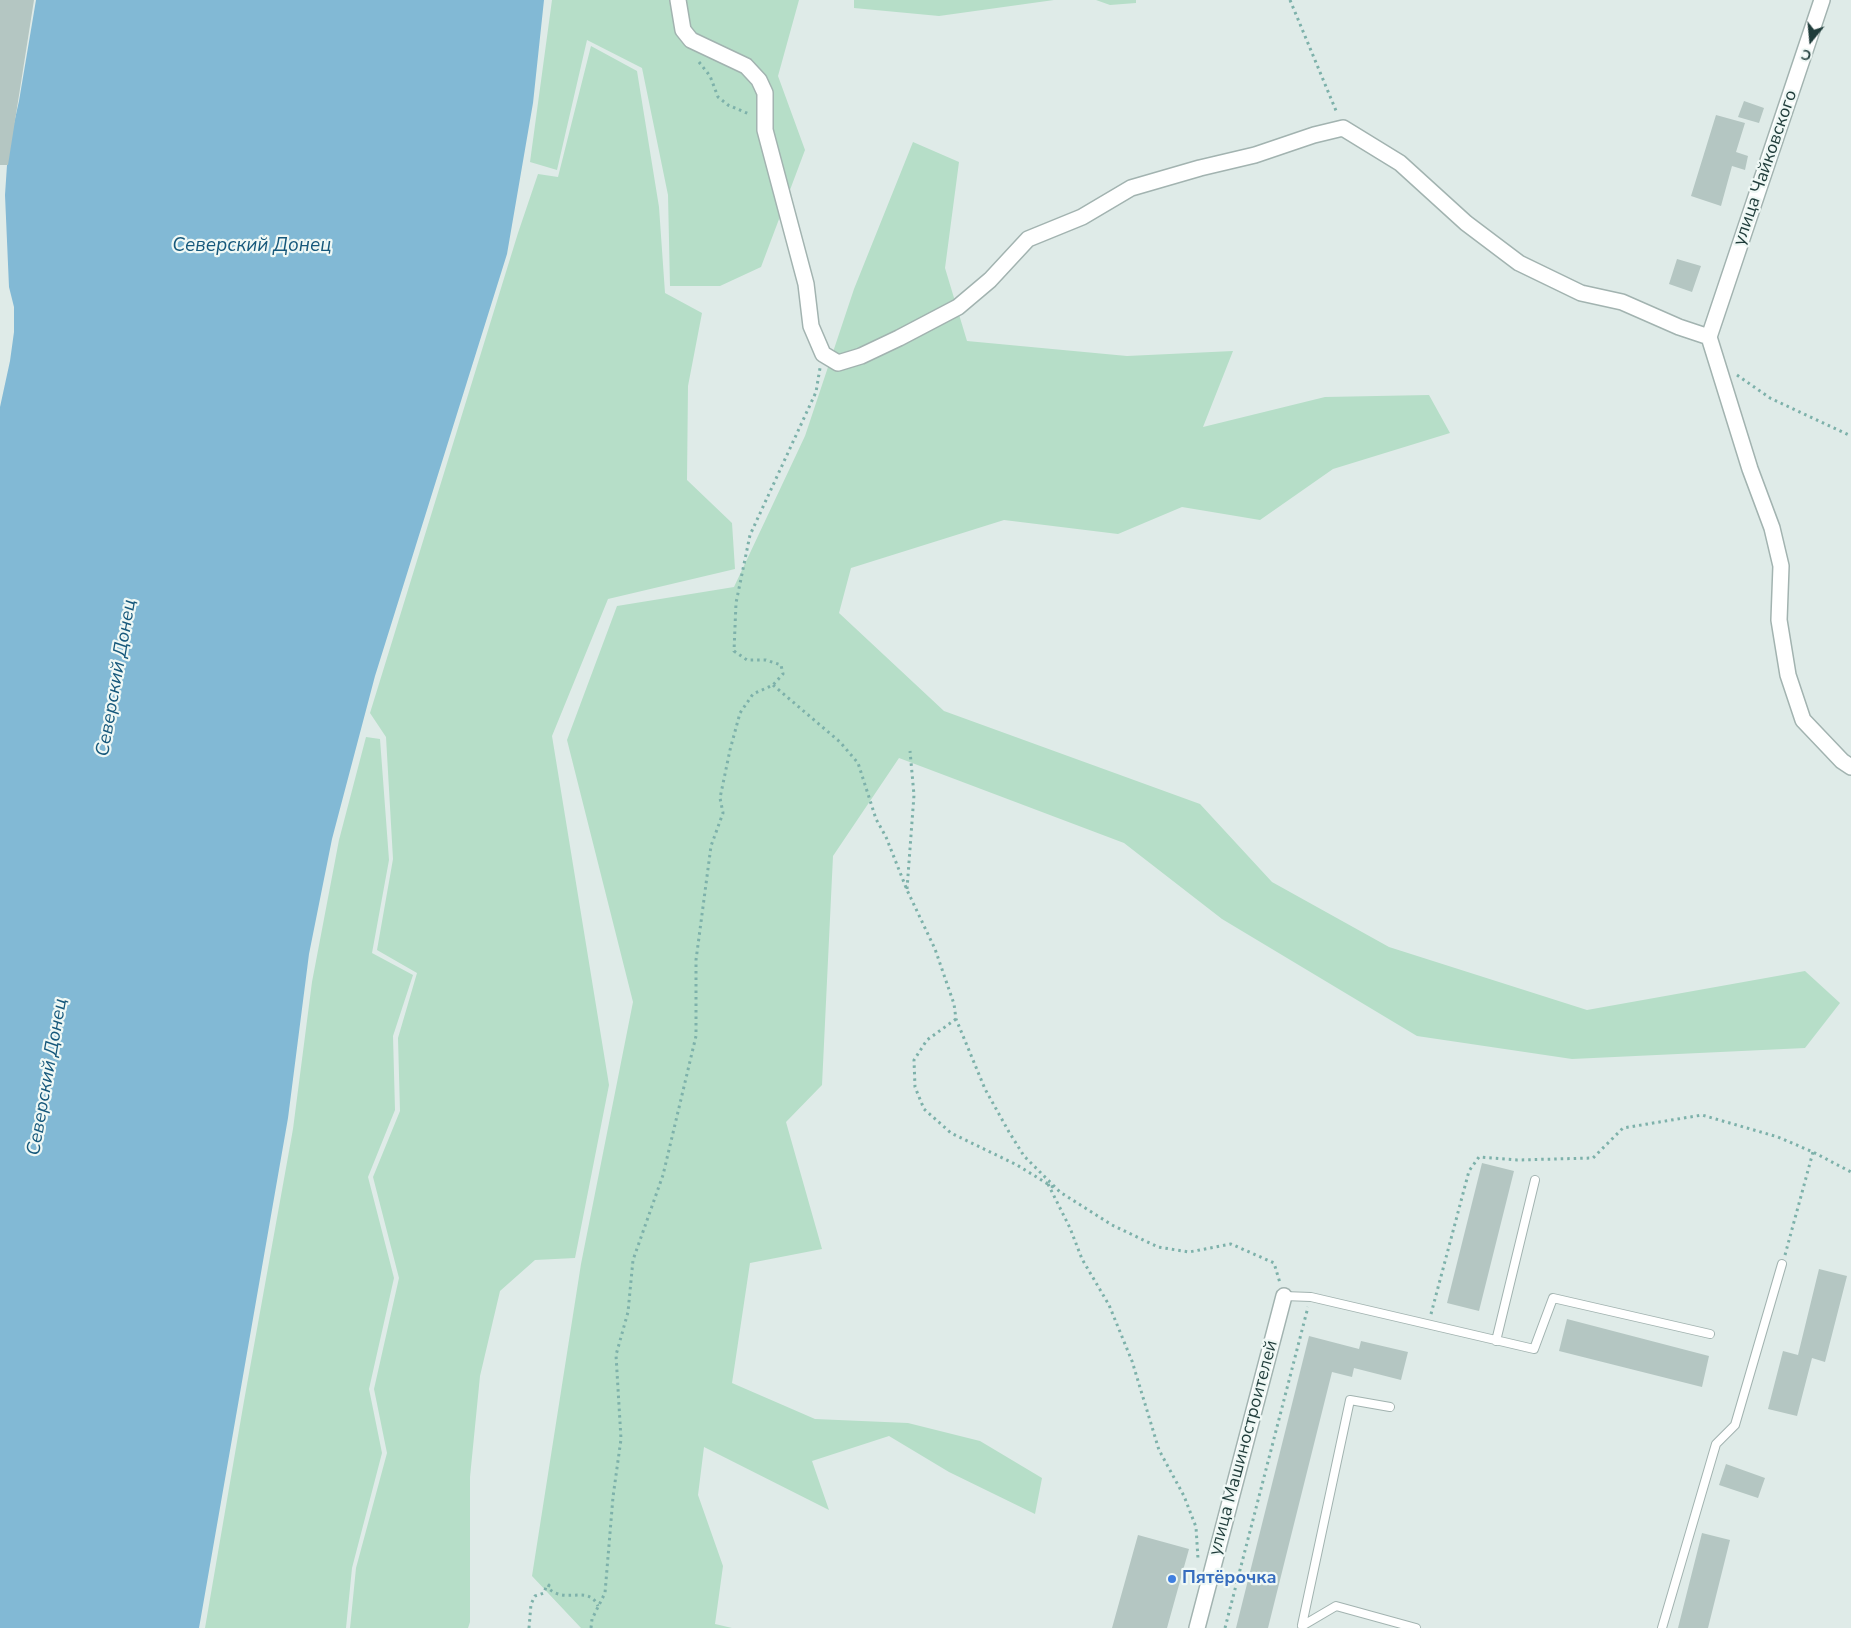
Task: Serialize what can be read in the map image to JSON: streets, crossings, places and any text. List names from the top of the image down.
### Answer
{
  "streets": {
    "street": ["улица Чайковского", "улица Машиностроителей"]
  },
  "water": ["Северский Донец"],
  "places": ["Пятёрочка"],
  "north": "bottom"
}
